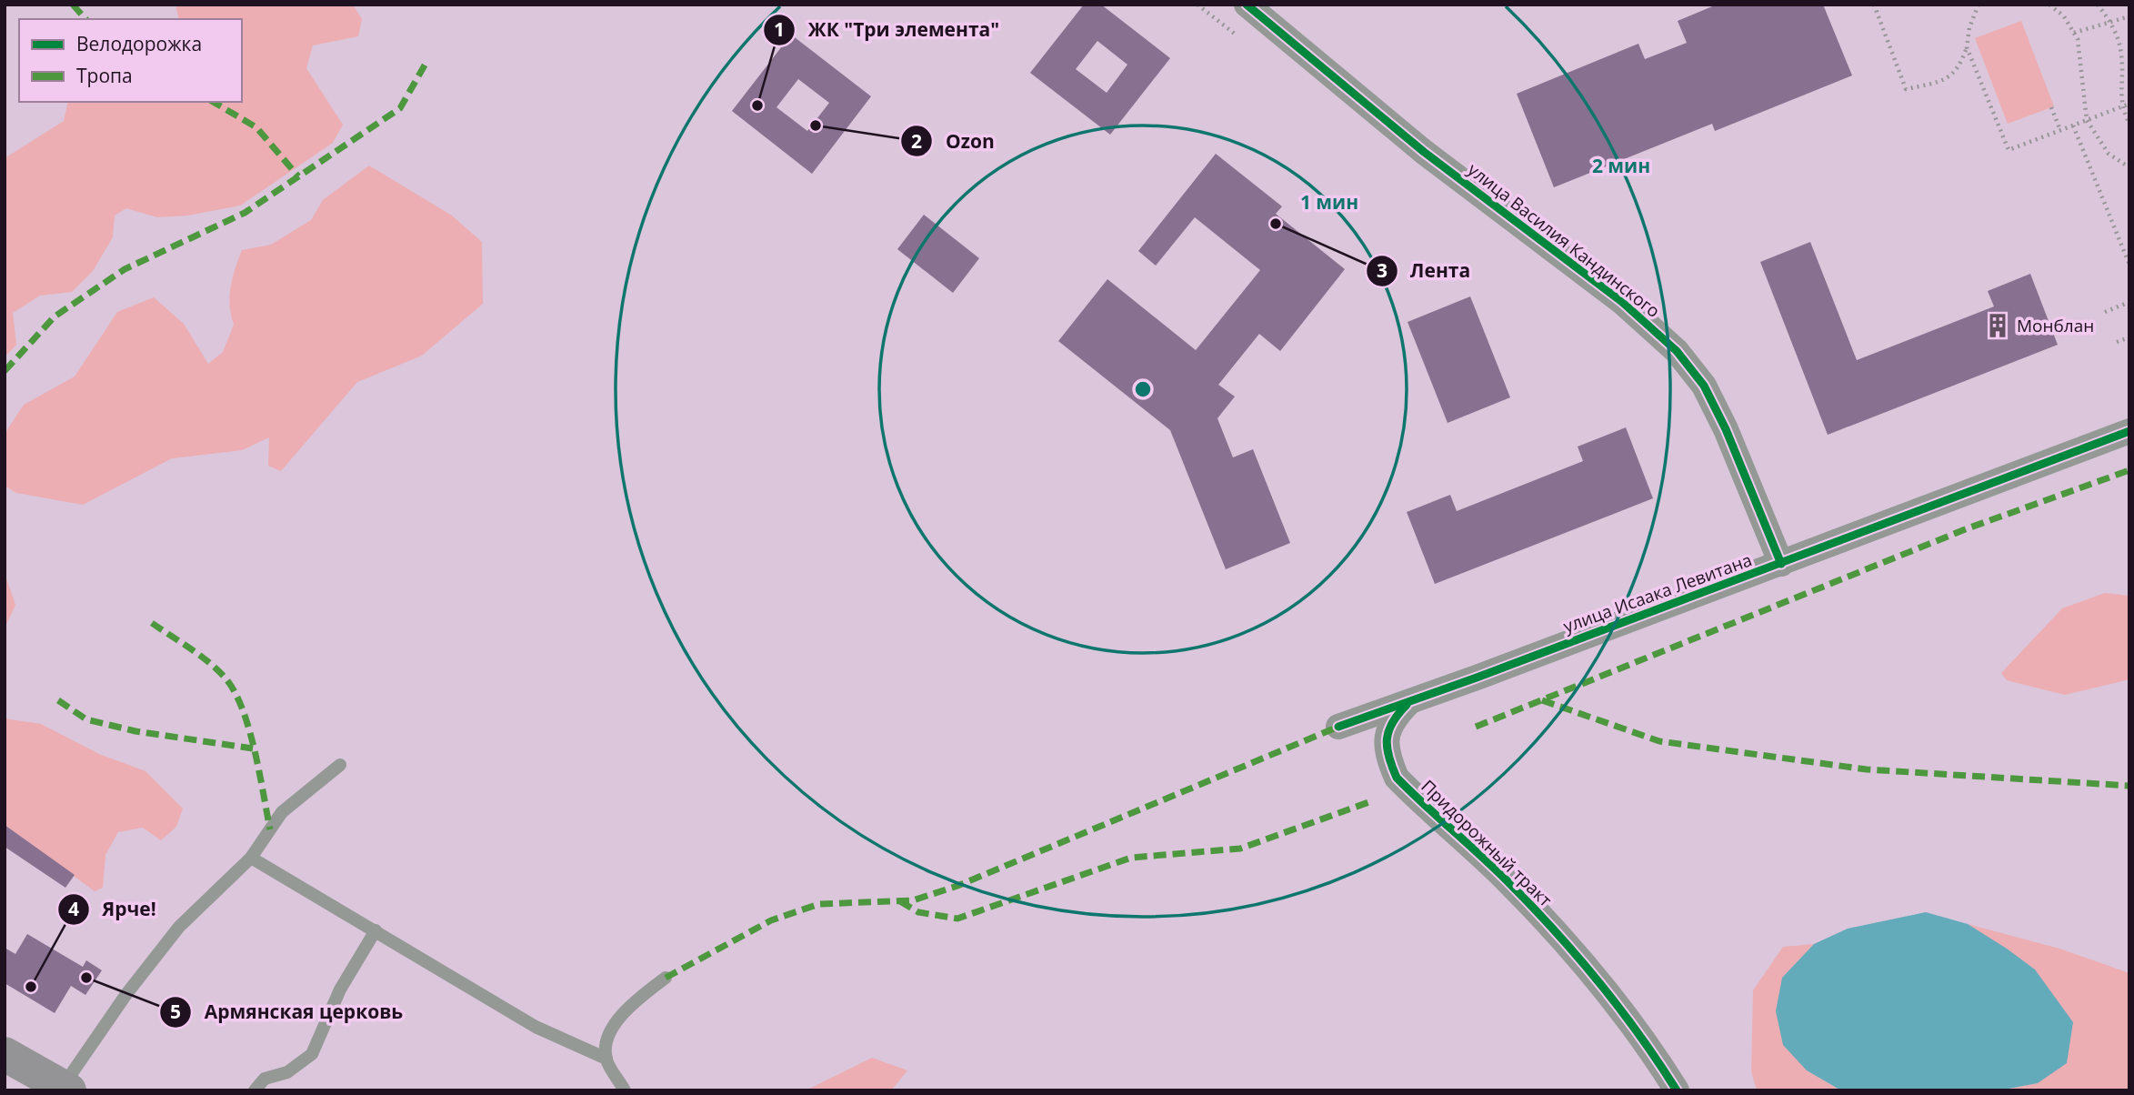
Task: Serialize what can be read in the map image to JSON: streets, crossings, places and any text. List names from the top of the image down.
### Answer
{
  "streets": {
    "street": ["улица Василия Кандинского", "улица Исаака Левитана", "Придорожный тракт"]
  },
  "crossings": [
    ["улица Василия Кандинского", "улица Исаака Левитана"],
    ["улица Исаака Левитана", "Придорожный тракт"]
  ],
  "places": {
    "other": [
      "ЖК \"Три элемента\"",
      "Ozon",
      "Лента",
      "Армянская церковь",
      "Ярче!"
    ],
    "building": ["Монблан"]
  },
  "legend": ["Велодорожка", "Тропа"],
  "rings": ["2 мин", "1 мин"]
}
